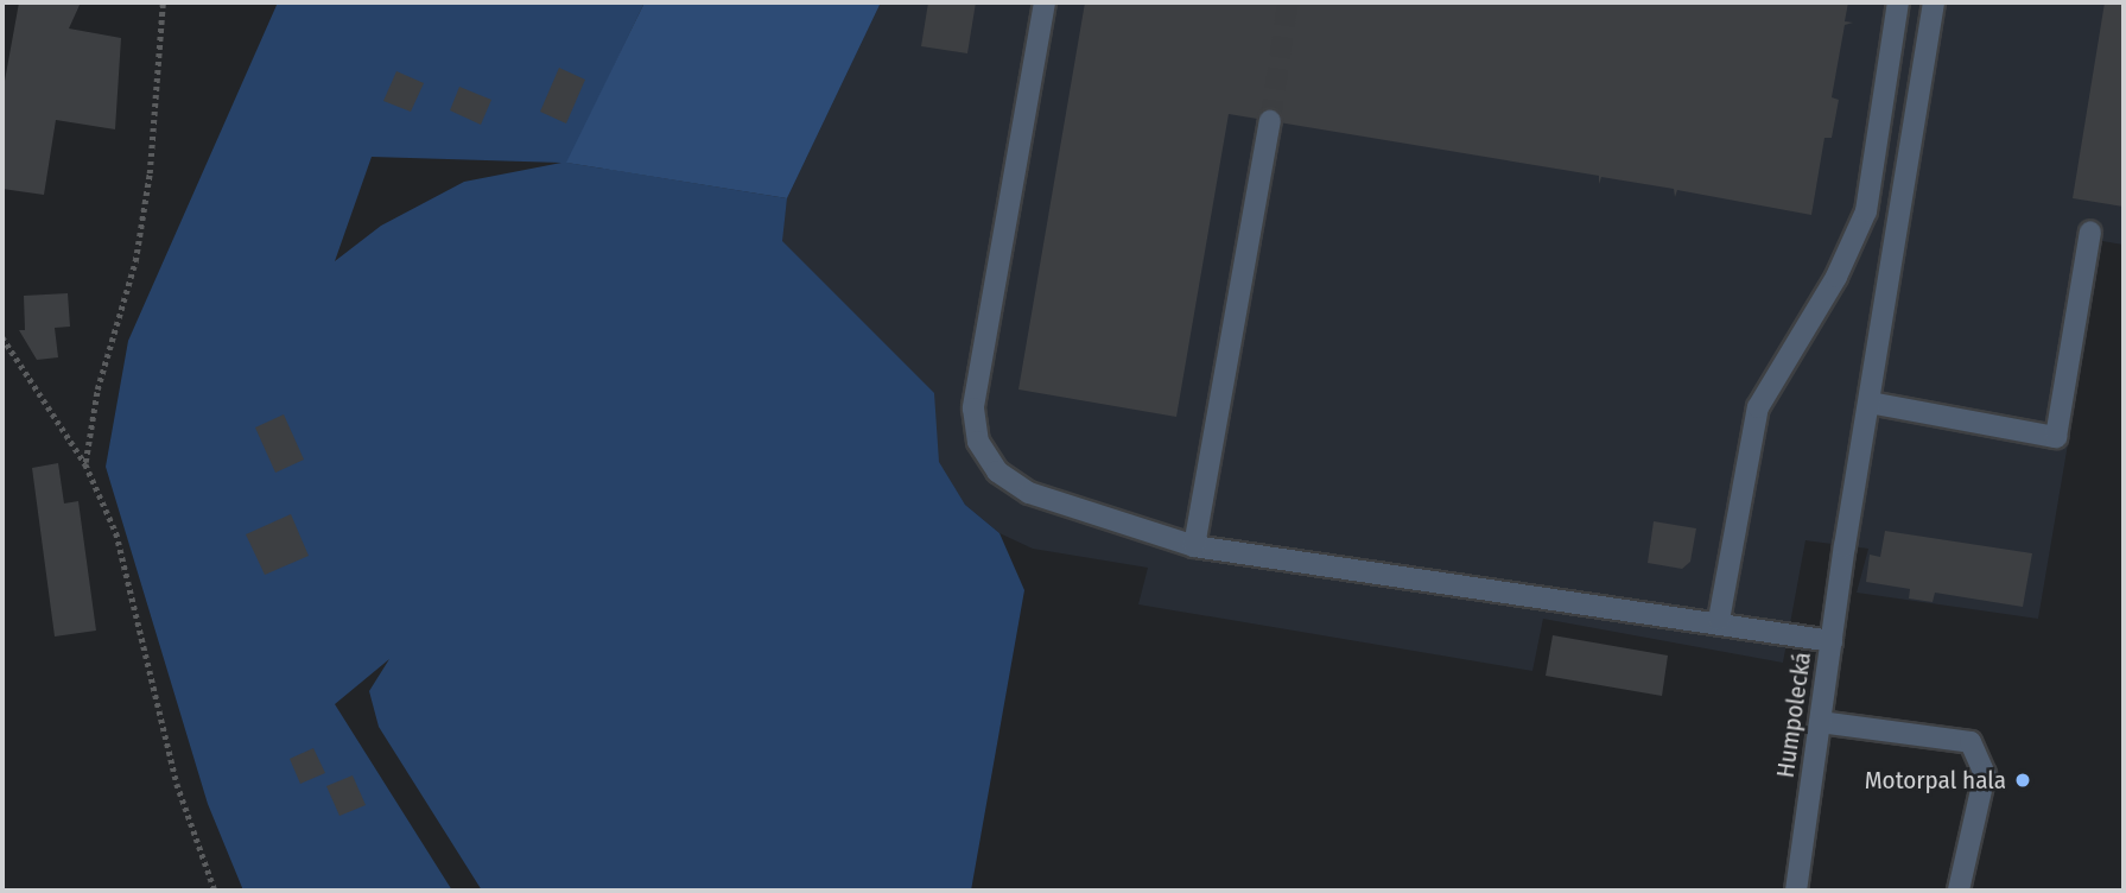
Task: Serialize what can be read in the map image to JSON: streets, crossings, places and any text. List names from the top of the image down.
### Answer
{
  "streets": {
    "street": ["Humpolecká"]
  },
  "places": ["Motorpal hala"]
}
